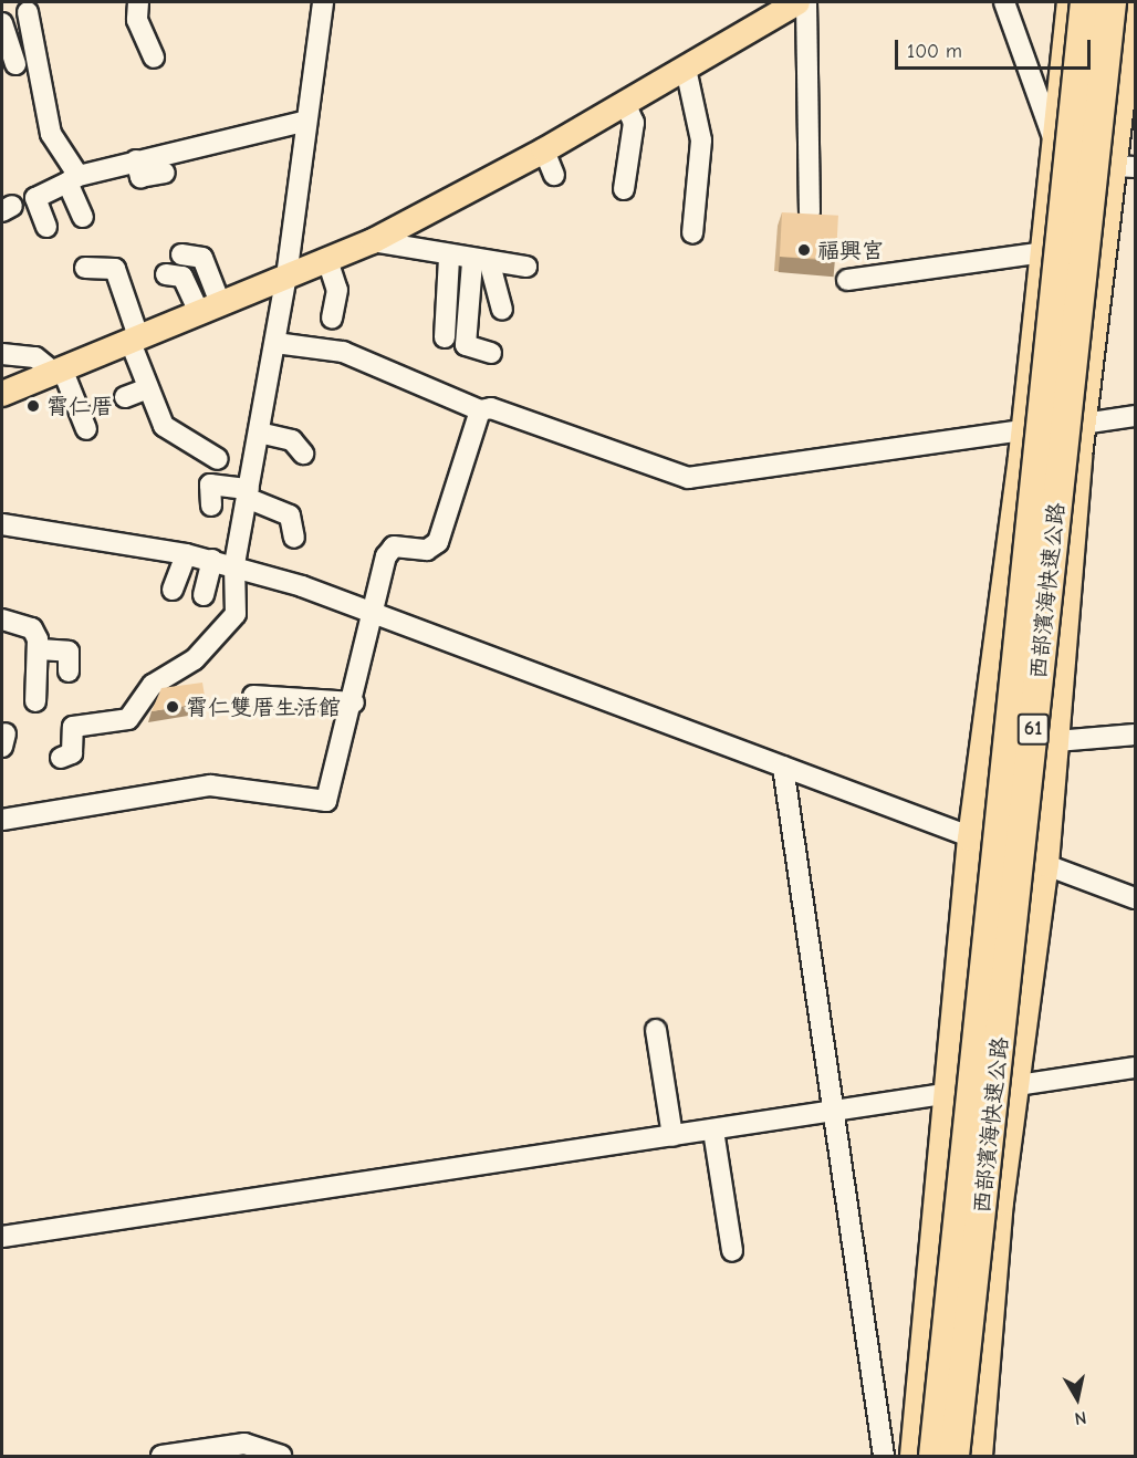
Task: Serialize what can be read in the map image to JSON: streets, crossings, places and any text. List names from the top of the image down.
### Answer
{
  "streets": {
    "highway": ["西部濱海快速公路", "61"]
  },
  "places": ["福興宮", "霄仁厝", "霄仁雙厝生活館"],
  "scale_bar": "100 m",
  "north": "bottom"
}
